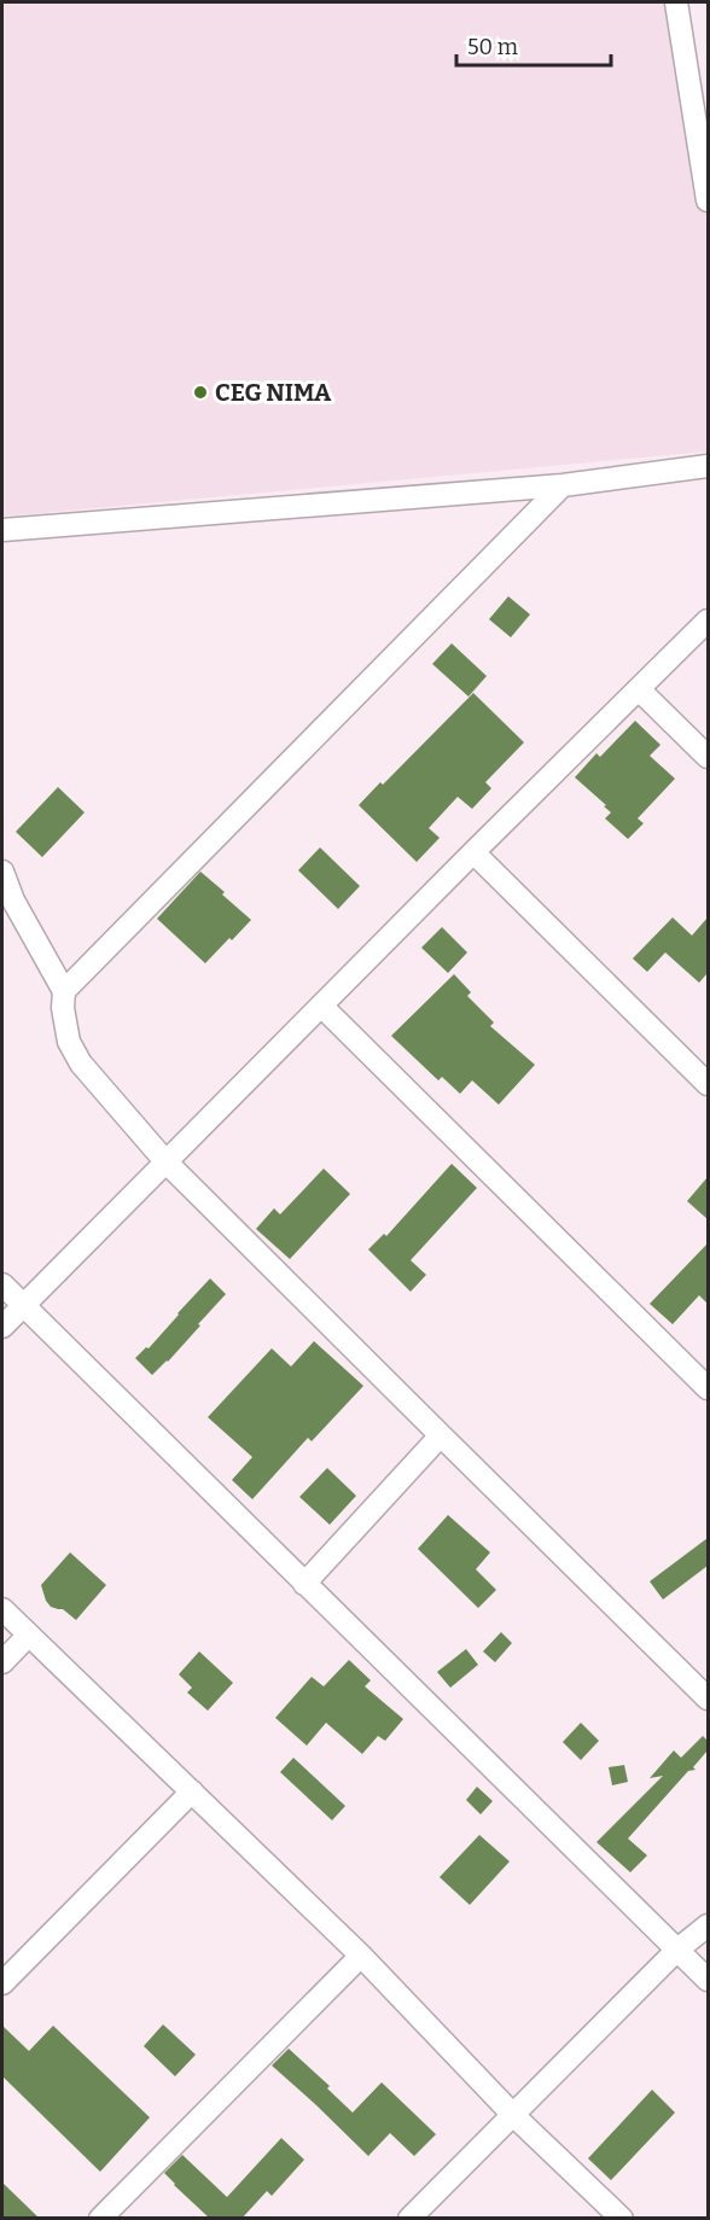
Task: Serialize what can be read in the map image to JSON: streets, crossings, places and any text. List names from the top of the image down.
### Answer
{
  "places": ["CEG NIMA"],
  "scale_bar": "50 m"
}
